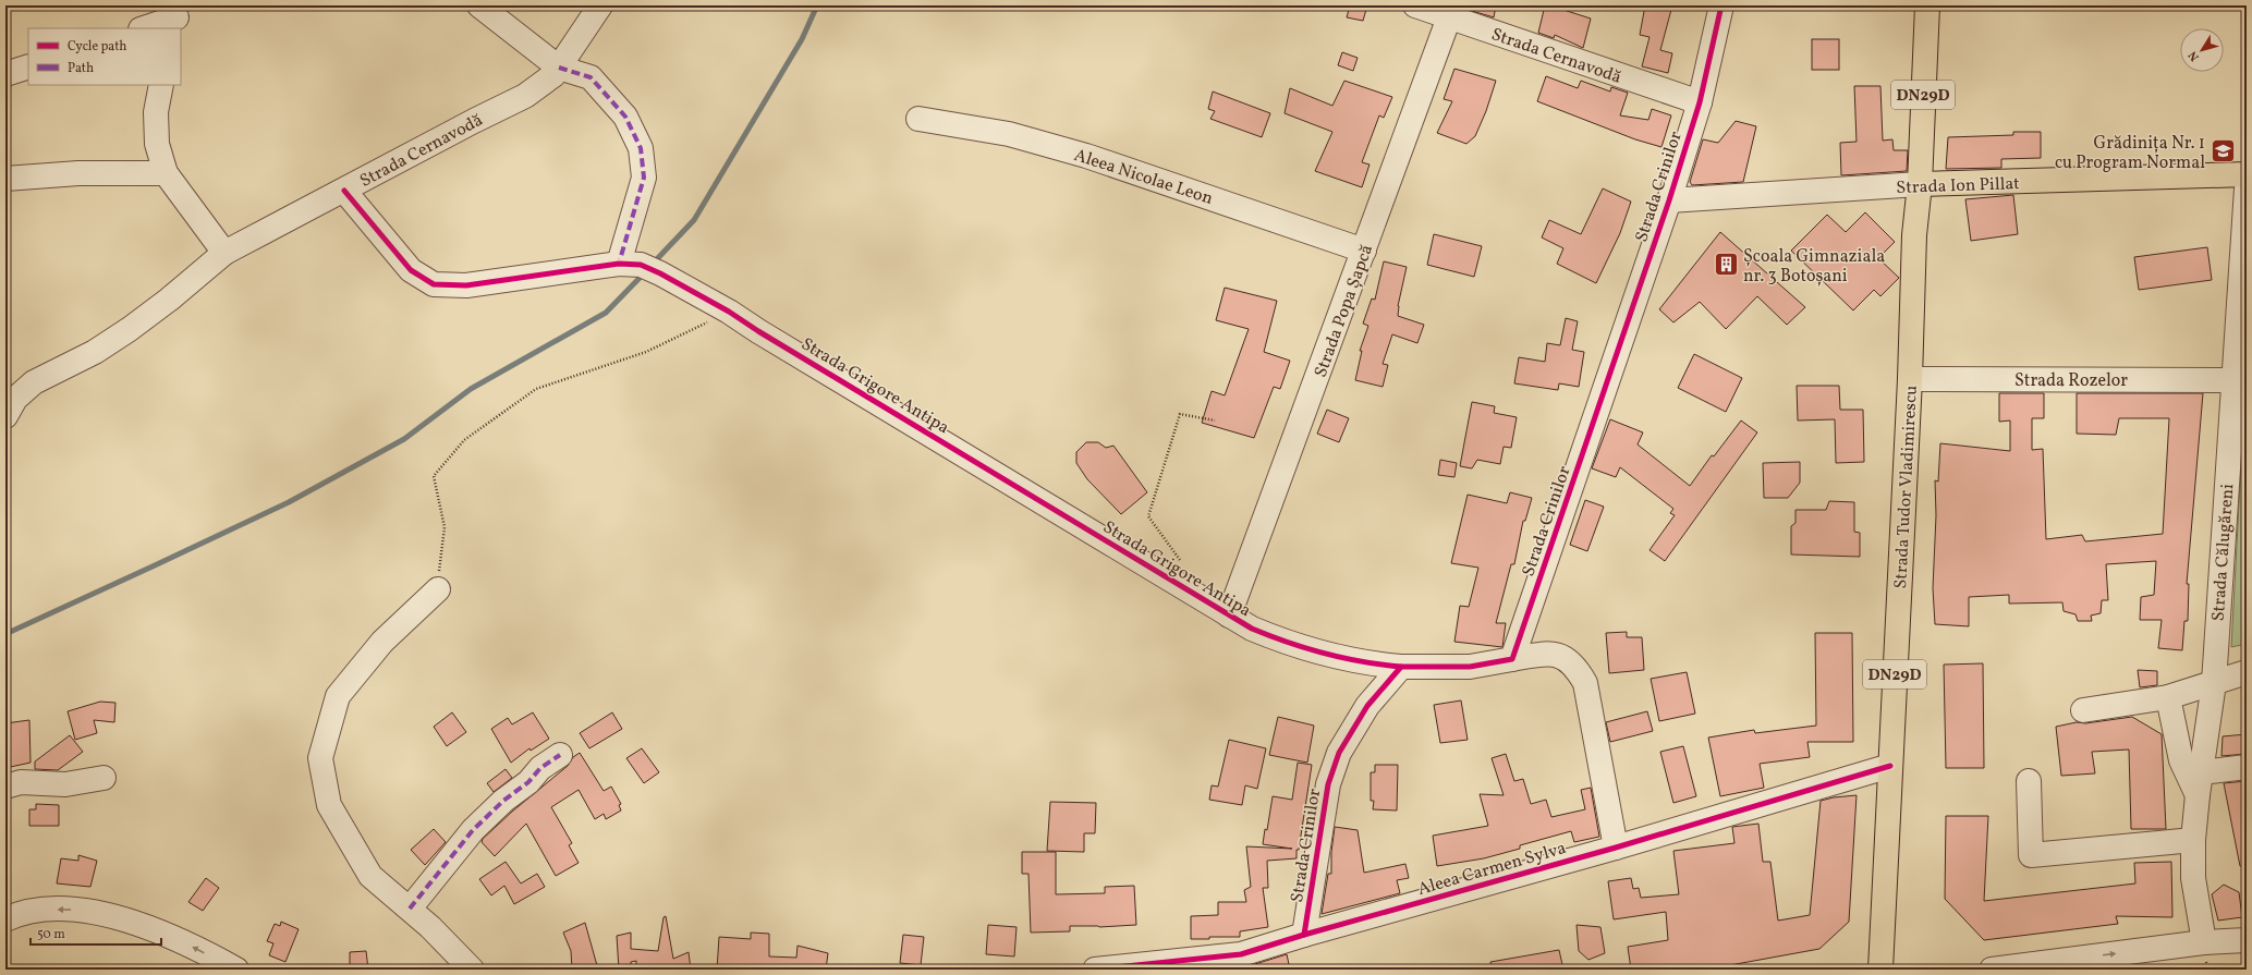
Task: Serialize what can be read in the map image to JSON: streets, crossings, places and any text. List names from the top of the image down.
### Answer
{
  "streets": {
    "main road": ["DN29D", "Strada Ion Pillat", "Strada Tudor Vladimirescu"],
    "street": [
      "Strada Cernavodă",
      "Aleea Nicolae Leon",
      "Strada Crinilor",
      "Strada Popa Șapcă",
      "Strada Rozelor",
      "Strada Grigore Antipa",
      "Strada Călugăreni",
      "Aleea Carmen Sylva"
    ]
  },
  "crossings": [
    ["Strada Cernavodă", "Strada Crinilor"],
    ["Strada Cernavodă", "Strada Popa Șapcă"],
    ["Aleea Nicolae Leon", "Strada Popa Șapcă"],
    ["Strada Ion Pillat", "Strada Crinilor"],
    ["Strada Ion Pillat", "Strada Tudor Vladimirescu"],
    ["Strada Crinilor", "Strada Grigore Antipa"],
    ["Strada Crinilor", "Aleea Carmen Sylva"],
    ["Strada Popa Șapcă", "Strada Grigore Antipa"],
    ["Strada Rozelor", "Strada Tudor Vladimirescu"],
    ["Strada Rozelor", "Strada Călugăreni"],
    ["Strada Tudor Vladimirescu", "Aleea Carmen Sylva"]
  ],
  "places": {
    "school or university": ["Grădinița Nr. 1 cu Program Normal"],
    "building": ["Școala Gimnaziala nr. 3 Botoșani"]
  },
  "legend": ["Cycle path", "Path"],
  "scale_bar": "50 m",
  "north": "bottom left"
}
